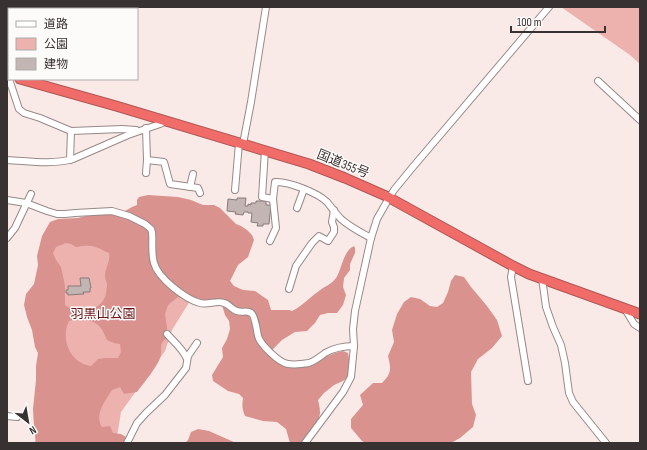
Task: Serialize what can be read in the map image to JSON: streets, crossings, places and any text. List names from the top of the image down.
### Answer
{
  "streets": {
    "highway": ["国道355号"]
  },
  "parks": ["羽黒山公園"],
  "legend": ["道路", "公園", "建物"],
  "scale_bar": "100 m",
  "north": "bottom right"
}
